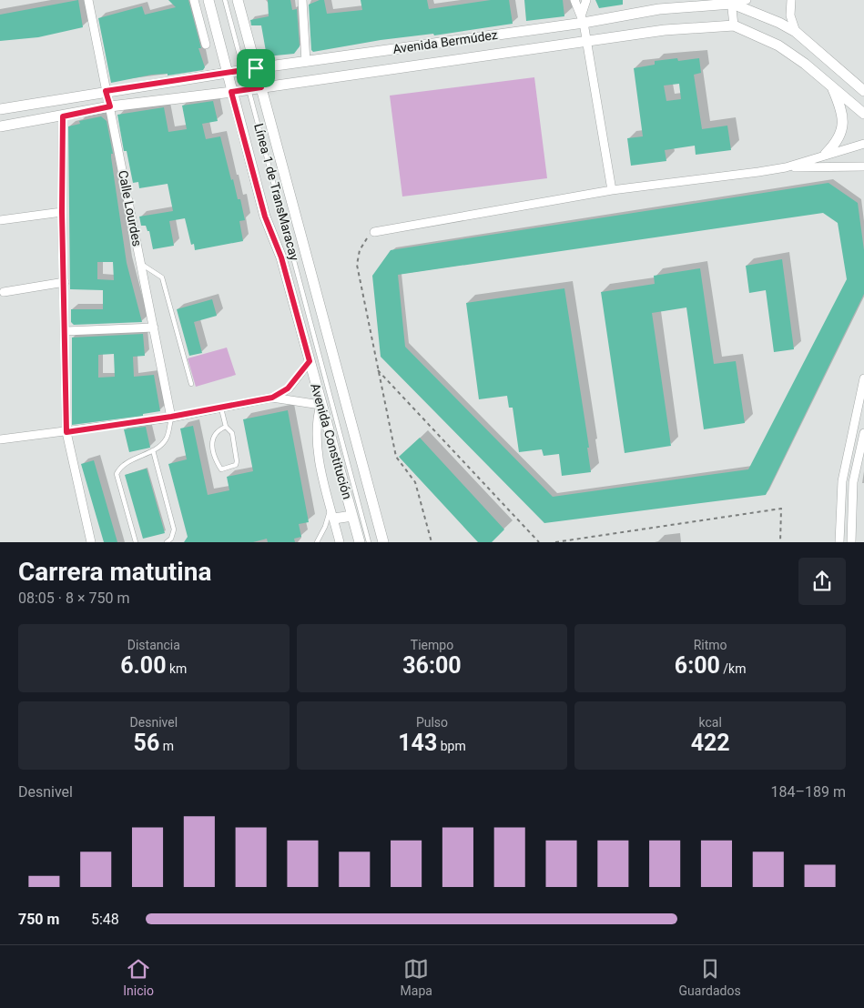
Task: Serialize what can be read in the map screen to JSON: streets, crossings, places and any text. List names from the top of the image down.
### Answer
{
  "streets": {
    "street": ["Avenida Bermúdez", "Calle Lourdes", "Avenida Constitución"],
    "lane": ["Línea 1 de TransMaracay"]
  },
  "crossings": [
    ["Avenida Bermúdez", "Línea 1 de TransMaracay"],
    ["Avenida Bermúdez", "Calle Lourdes"],
    ["Avenida Bermúdez", "Avenida Constitución"]
  ],
  "page": {
    "heading": ["Carrera matutina", "08:05 · 8 × 750 m"],
    "stats": [
      ["Distancia", "6.00 km"],
      ["Tiempo", "36:00"],
      ["Ritmo", "6:00 /km"],
      ["Desnivel", "56 m"],
      ["Pulso", "143 bpm"],
      ["kcal", "422"]
    ],
    "chart": ["Desnivel", "184–189 m"],
    "list": [
      {
        "name": "750 m",
        "note": "5:48"
      }
    ],
    "tabs": ["Inicio", "Mapa", "Guardados"]
  }
}
